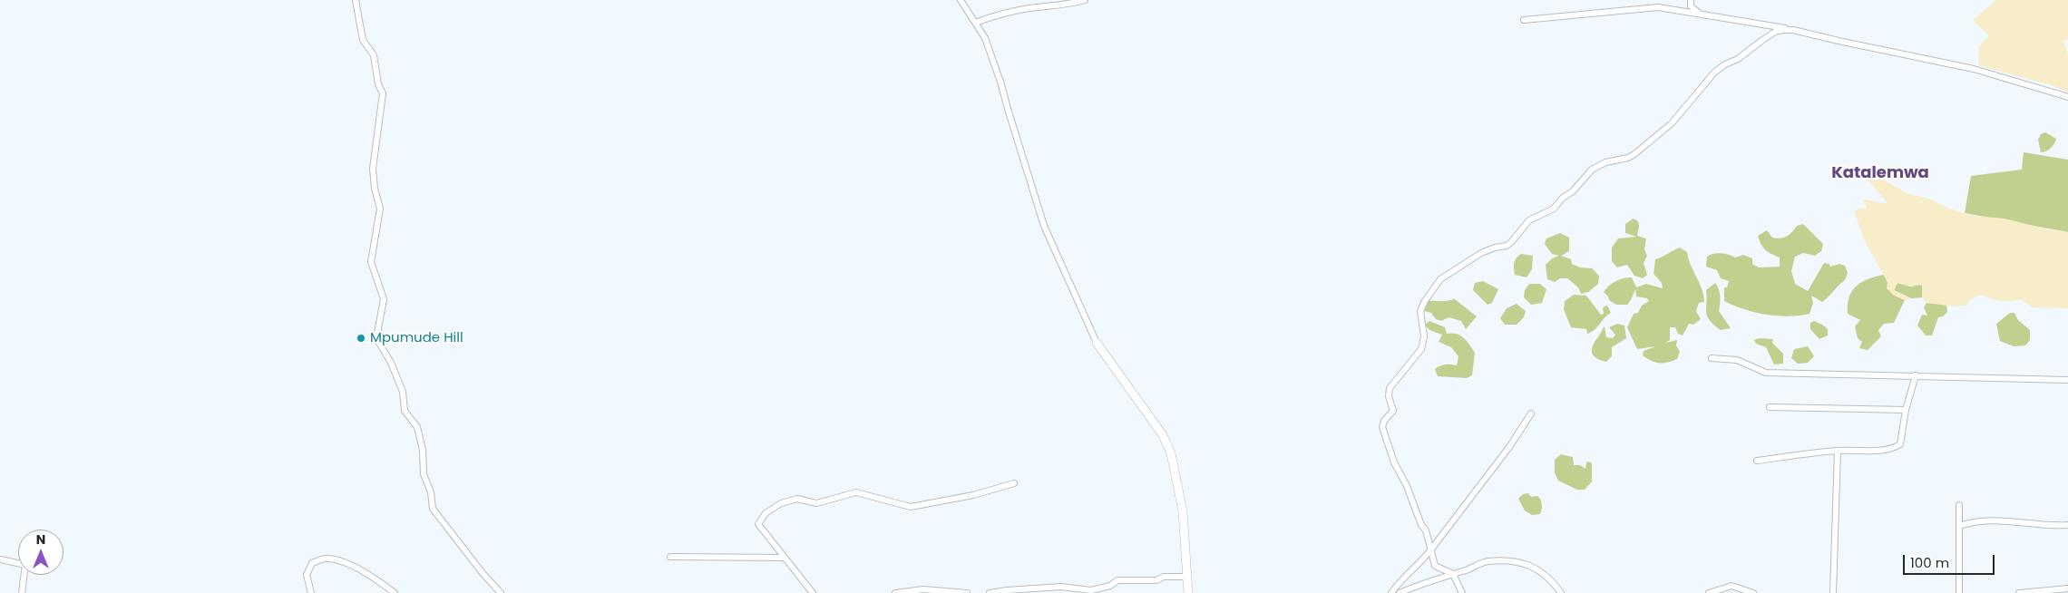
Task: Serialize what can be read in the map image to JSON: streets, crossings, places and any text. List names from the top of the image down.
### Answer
{
  "districts": ["Katalemwa"],
  "places": ["Mpumude Hill"],
  "scale_bar": "100 m",
  "north": "top"
}
